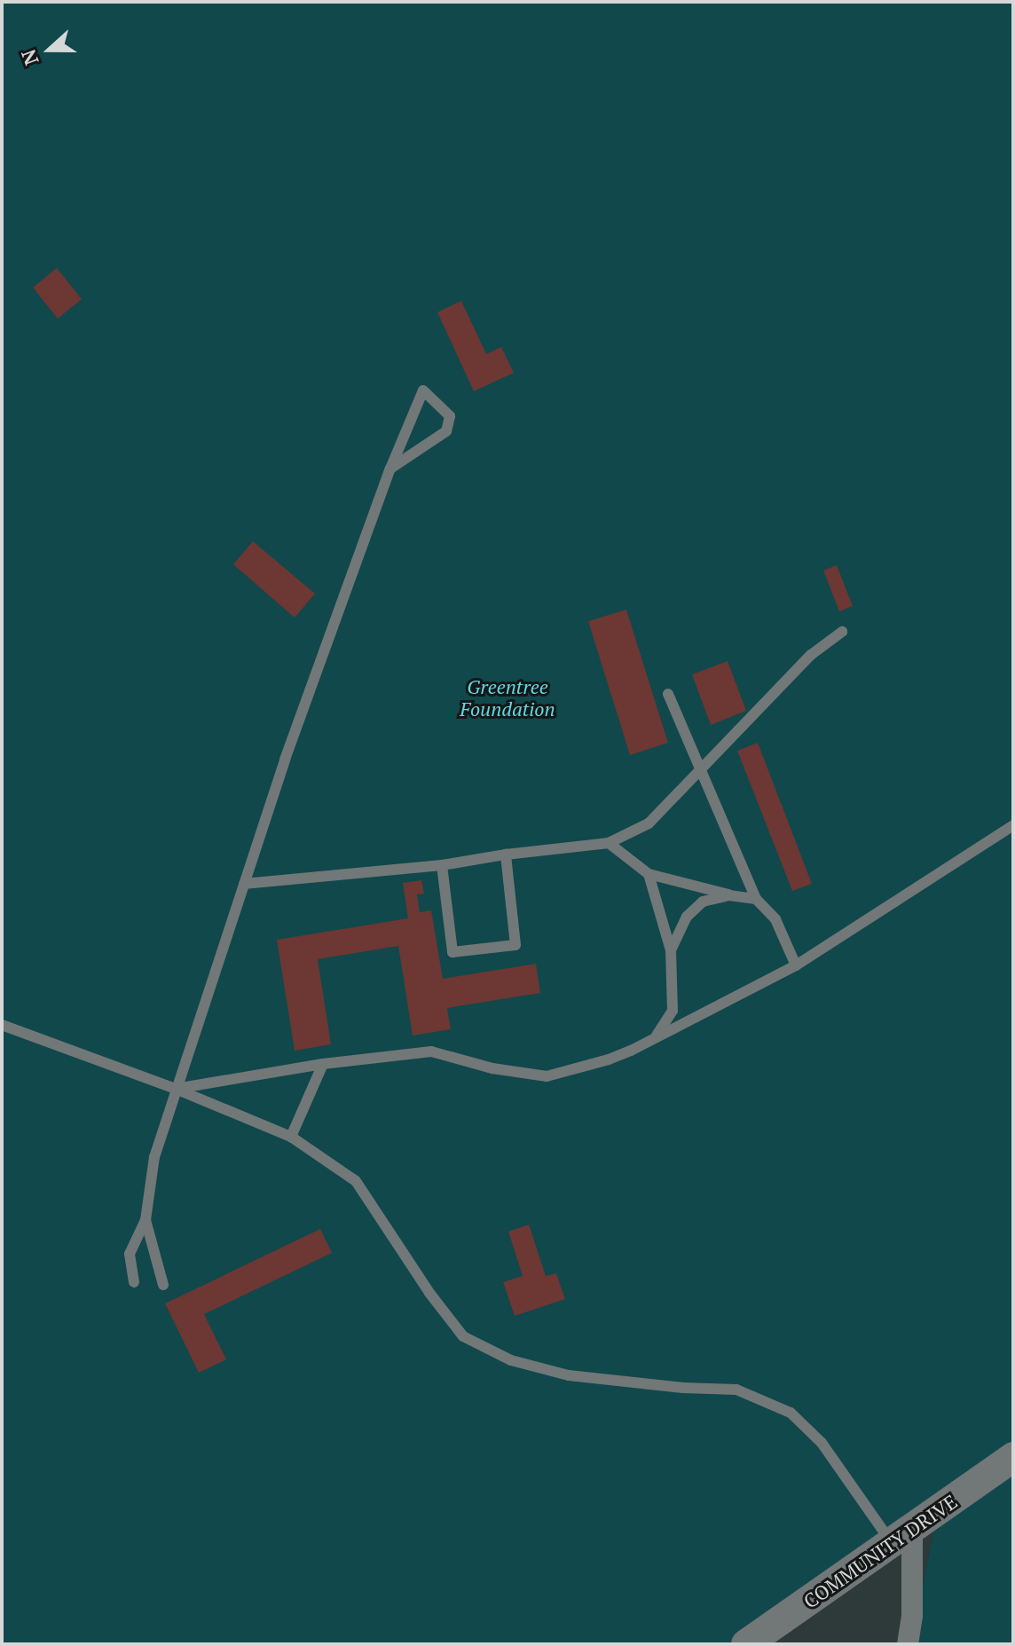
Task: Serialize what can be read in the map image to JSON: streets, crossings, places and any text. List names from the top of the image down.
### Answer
{
  "streets": {
    "main road": ["COMMUNITY DRIVE"]
  },
  "parks": ["Greentree Foundation"],
  "north": "left"
}
